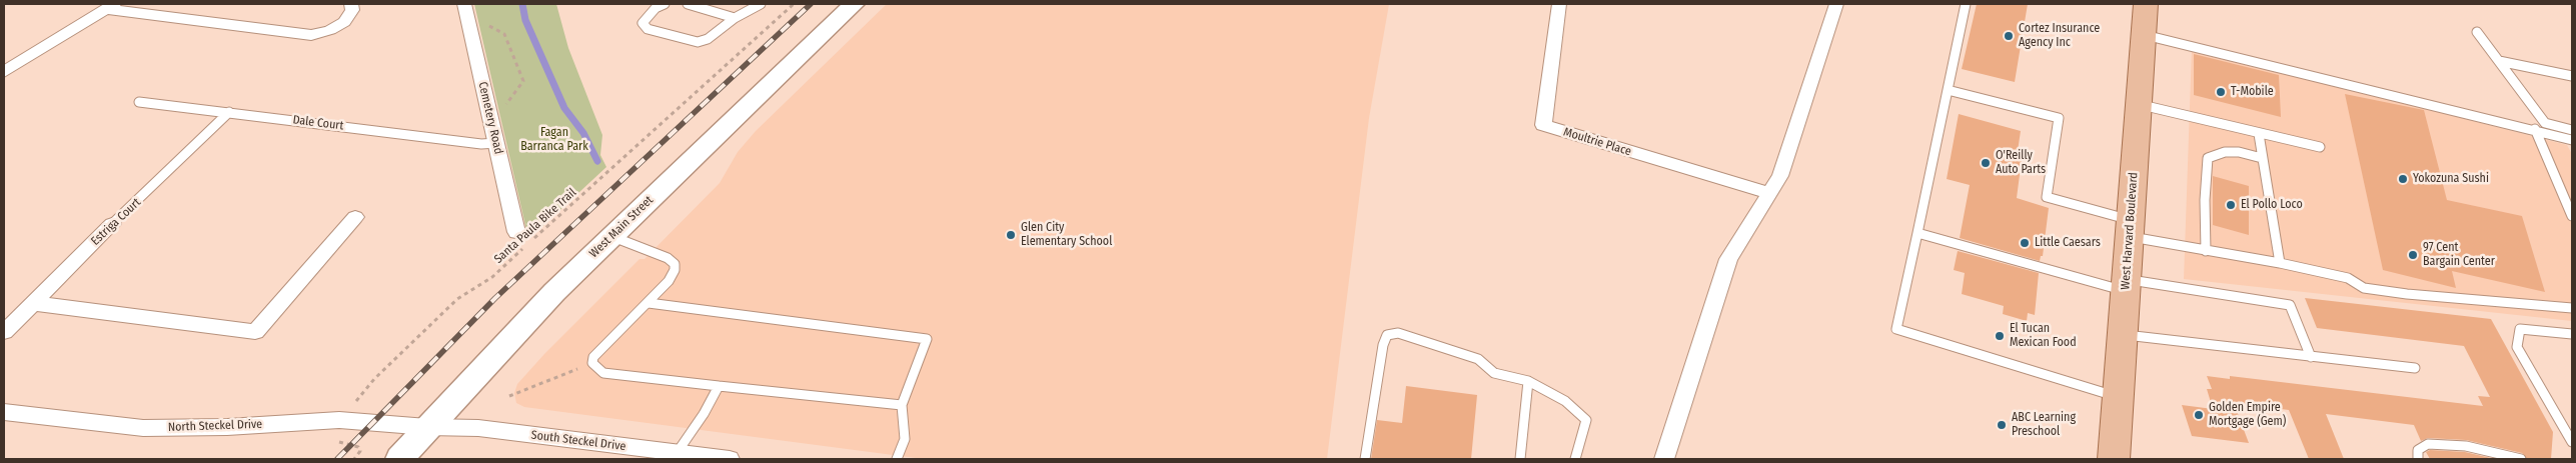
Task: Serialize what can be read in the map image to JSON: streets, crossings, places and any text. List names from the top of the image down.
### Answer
{
  "streets": {
    "main road": ["West Harvard Boulevard"],
    "street": [
      "Cemetery Road",
      "Moultrie Place",
      "Estriga Court",
      "West Main Street",
      "North Steckel Drive",
      "South Steckel Drive"
    ],
    "lane": ["Dale Court"],
    "path": ["Santa Paula Bike Trail"]
  },
  "crossings": [
    ["Cemetery Road", "Dale Court"],
    ["Dale Court", "Estriga Court"],
    ["Santa Paula Bike Trail", "North Steckel Drive"],
    ["West Main Street", "North Steckel Drive"],
    ["West Main Street", "South Steckel Drive"],
    ["North Steckel Drive", "South Steckel Drive"]
  ],
  "parks": ["Fagan Barranca Park"],
  "places": [
    "Cortez Insurance Agency Inc",
    "T-Mobile",
    "O'Reilly Auto Parts",
    "Yokozuna Sushi",
    "El Pollo Loco",
    "Glen City Elementary School",
    "Little Caesars",
    "97 Cent Bargain Center",
    "El Tucan Mexican Food",
    "Golden Empire Mortgage (Gem)",
    "ABC Learning Preschool"
  ]
}
